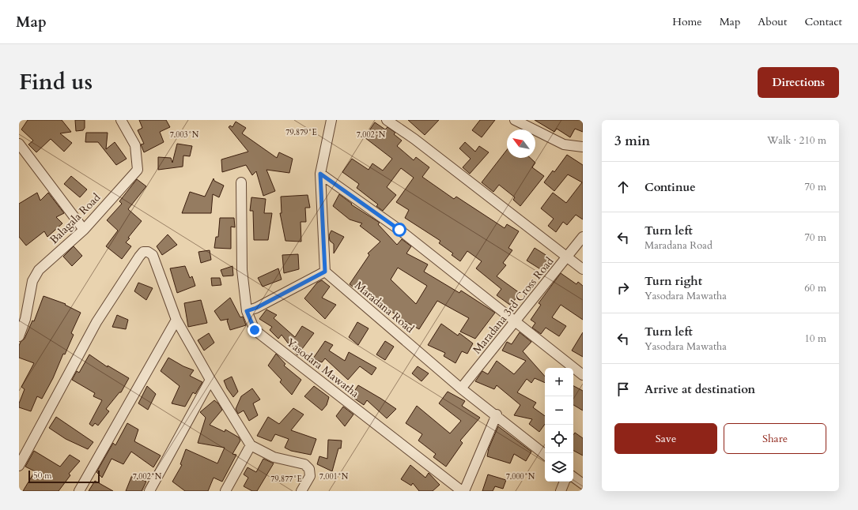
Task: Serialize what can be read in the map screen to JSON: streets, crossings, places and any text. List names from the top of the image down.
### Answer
{
  "streets": {
    "street": [
      "Balagala Road",
      "Maradana 3rd Cross Road",
      "Maradana Road",
      "Yasodara Mawatha"
    ]
  },
  "crossings": [
    ["Maradana 3rd Cross Road", "Maradana Road"]
  ],
  "scale_bar": "50 m",
  "north": "top left",
  "page": {
    "header": "Map",
    "nav": [
      "Home",
      "Map",
      "About",
      "Contact"
    ],
    "title": "Find us",
    "buttons": [
      "Directions",
      ["Save", "Share"]
    ],
    "heading": ["3 min", "Walk · 210 m"],
    "list": [
      ["Continue", "70 m"],
      ["Turn left", "Maradana Road", "70 m"],
      ["Turn right", "Yasodara Mawatha", "60 m"],
      ["Turn left", "Yasodara Mawatha", "10 m"],
      "Arrive at destination"
    ],
    "map_buttons": ["+", "−"],
    "scale": "50 m"
  },
  "coordinates": [
    "79.879°E",
    "7.003°N",
    "7.002°N",
    "7.001°N",
    "7.000°N",
    "79.877°E"
  ]
}
